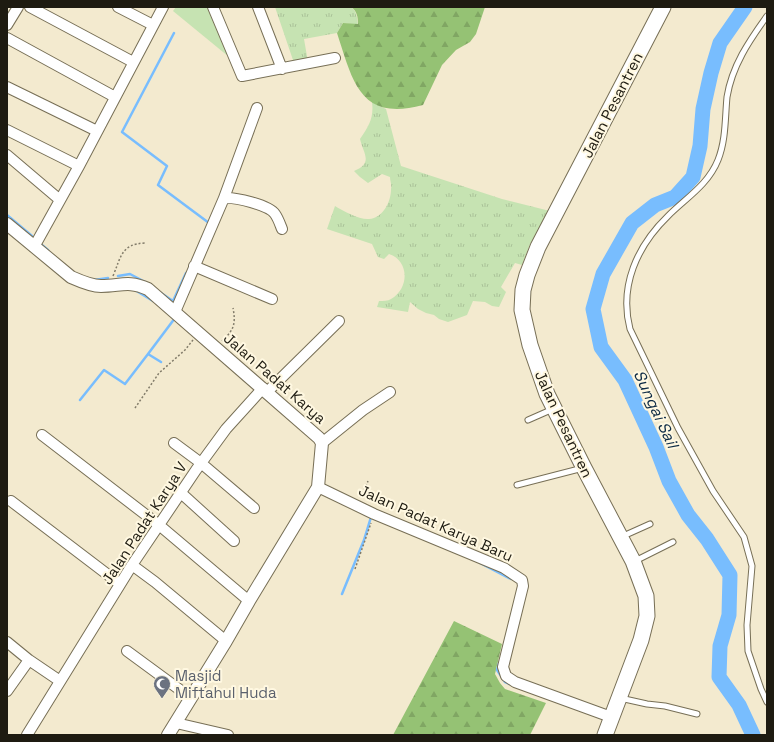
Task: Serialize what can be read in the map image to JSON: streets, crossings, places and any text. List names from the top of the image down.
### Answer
{
  "streets": {
    "main road": ["Jalan Pesantren"],
    "street": ["Jalan Padat Karya", "Jalan Padat Karya V", "Jalan Padat Karya Baru"]
  },
  "crossings": [
    ["Jalan Pesantren", "Jalan Padat Karya Baru"],
    ["Jalan Padat Karya", "Jalan Padat Karya V"],
    ["Jalan Padat Karya", "Jalan Padat Karya Baru"]
  ],
  "water": ["Sungai Sail"],
  "places": {
    "mosque": ["Masjid Miftahul Huda"]
  }
}
